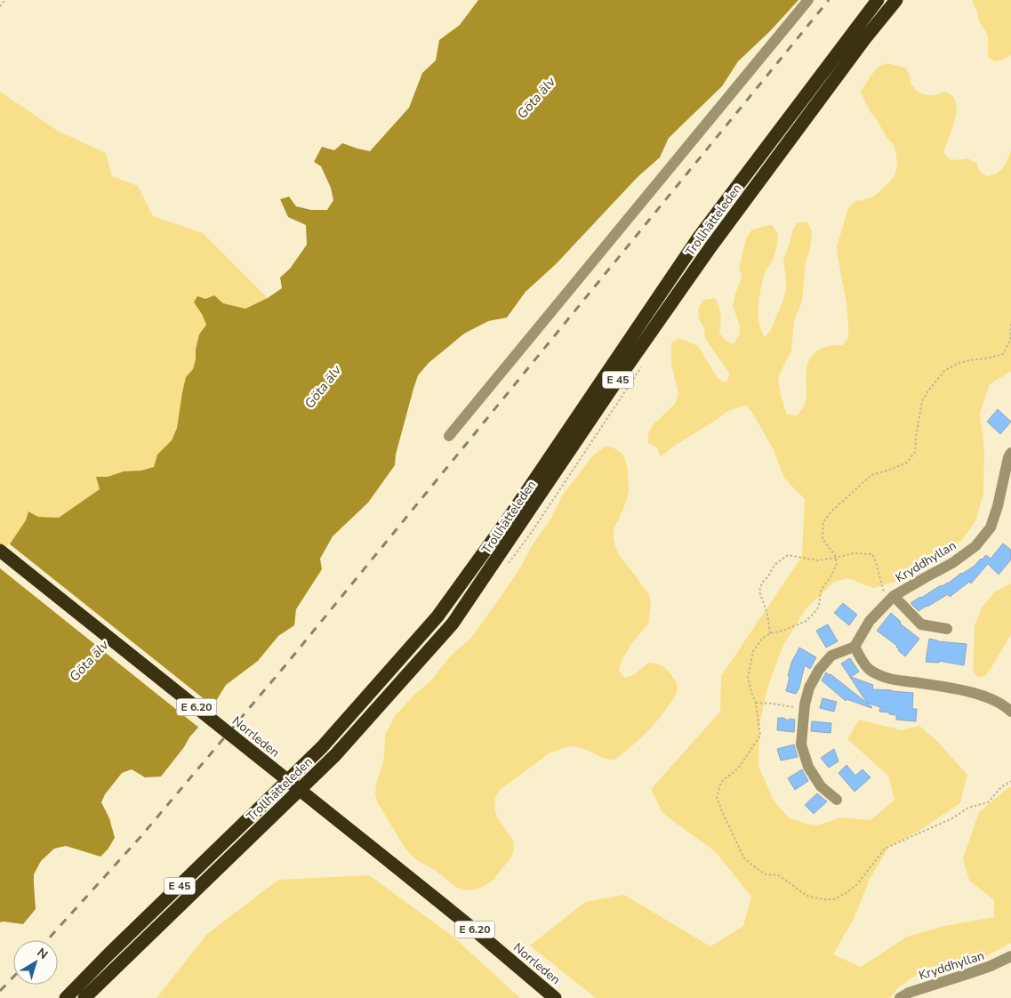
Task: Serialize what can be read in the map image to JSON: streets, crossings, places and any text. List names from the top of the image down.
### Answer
{
  "streets": {
    "highway": [
      "Trollhätteleden",
      "E 45",
      "E 6.20",
      "Norrleden"
    ],
    "street": ["Kryddhyllan"]
  },
  "water": ["Göta älv"],
  "north": "top right"
}
